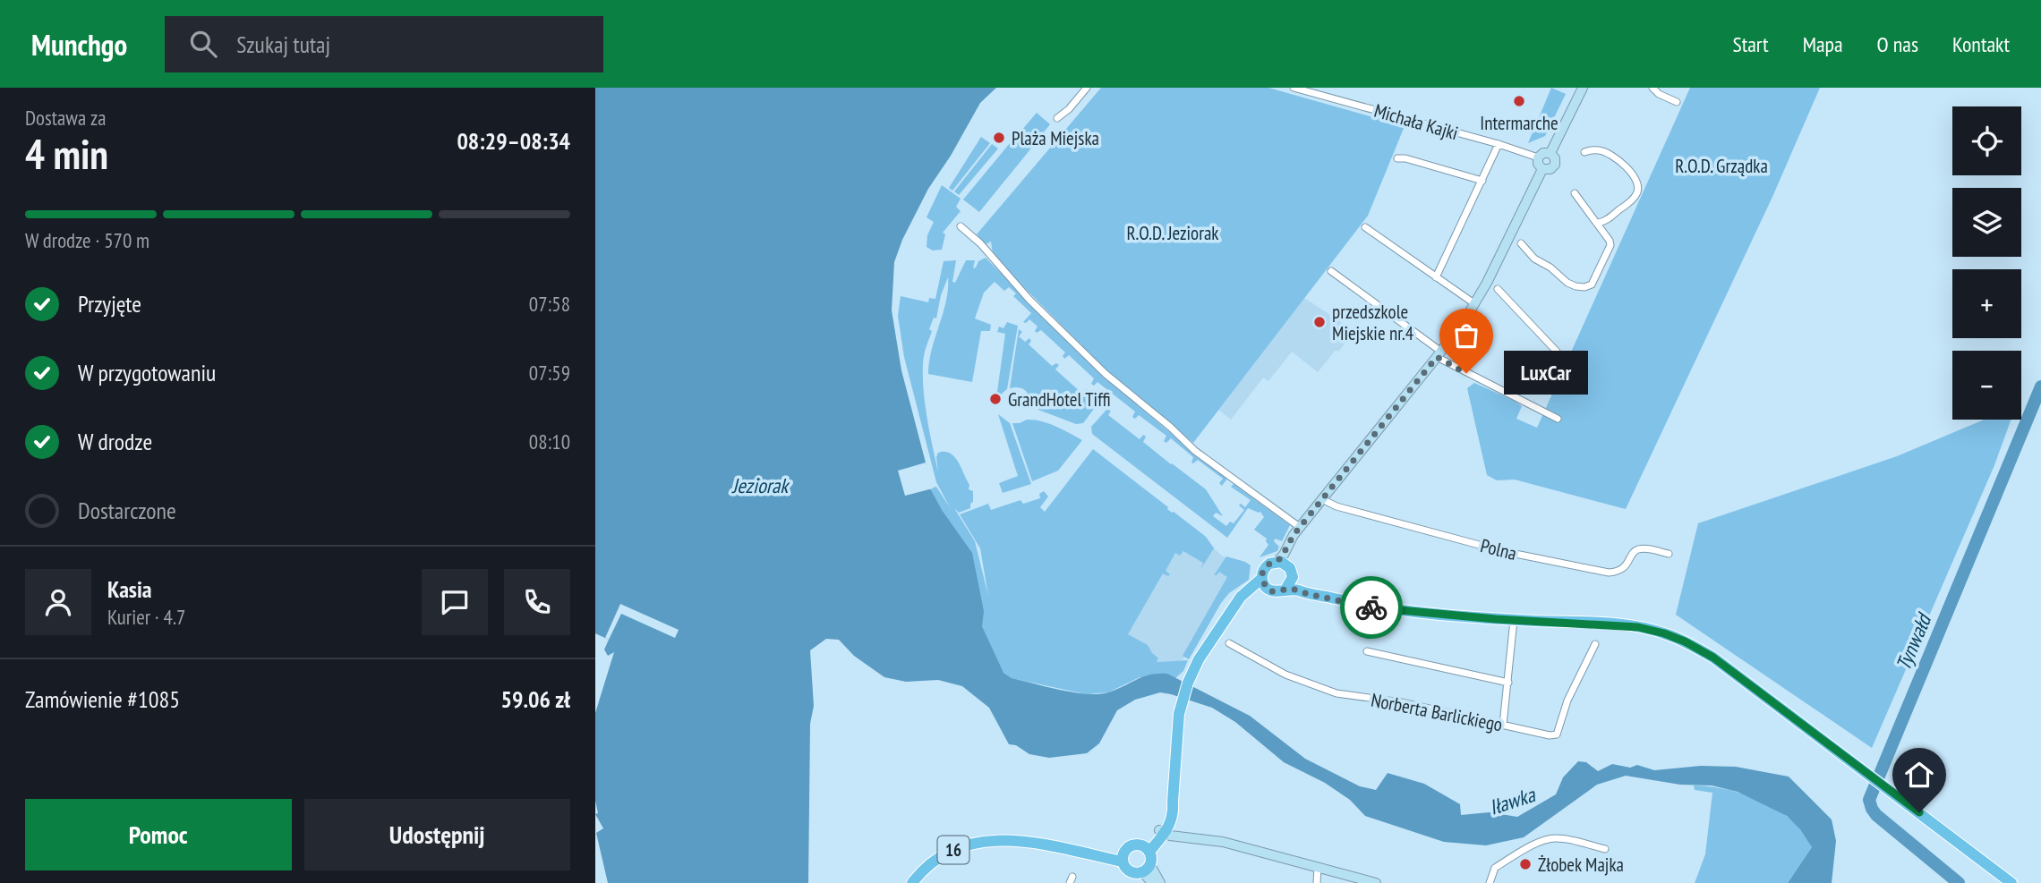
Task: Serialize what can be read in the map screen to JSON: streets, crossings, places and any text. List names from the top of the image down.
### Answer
{
  "streets": {
    "main road": ["16"],
    "street": ["Michała Kajki", "Polna", "Norberta Barlickiego"]
  },
  "water": ["Jeziorak", "Tynwałd", "Iławka"],
  "parks": ["R.O.D. Grządka", "R.O.D. Jeziorak"],
  "places": [
    "Intermarche",
    "Plaża Miejska",
    "przedszkole Miejskie nr.4",
    "LuxCar",
    "GrandHotel Tiffi",
    "Żłobek Majka"
  ],
  "page": {
    "header": "Munchgo",
    "search": "Szukaj tutaj",
    "nav": [
      "Start",
      "Mapa",
      "O nas",
      "Kontakt"
    ],
    "heading": ["4 min", "Dostawa za", "08:29–08:34"],
    "panel": [
      "Kasia",
      "Kurier · 4.7",
      "Zamówienie #1085",
      "59.06 zł"
    ],
    "map_buttons": ["+", "−"],
    "bar": "W drodze · 570 m",
    "list": [
      ["Przyjęte", "07:58"],
      ["W przygotowaniu", "07:59"],
      ["W drodze", "08:10"],
      "Dostarczone"
    ],
    "bubble": "LuxCar",
    "buttons": ["Pomoc", "Udostępnij"]
  }
}
